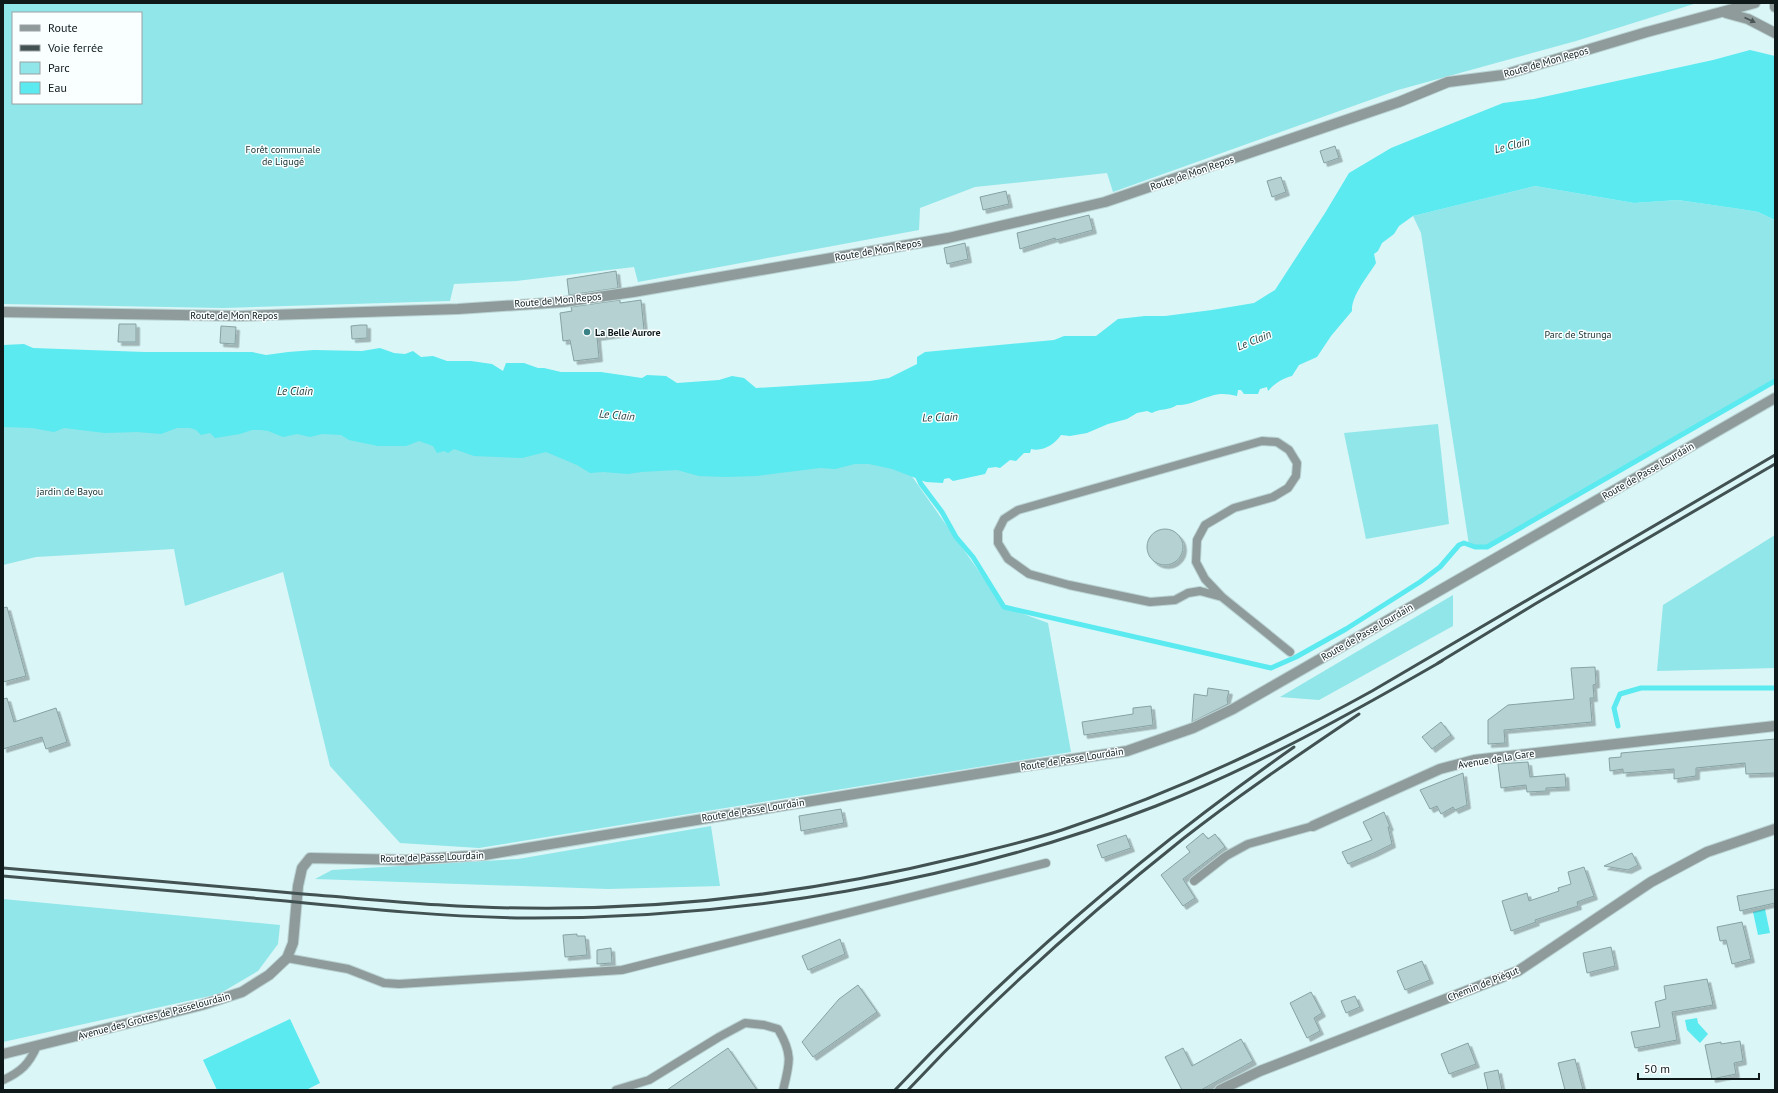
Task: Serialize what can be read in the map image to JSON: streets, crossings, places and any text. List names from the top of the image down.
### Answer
{
  "streets": {
    "street": [
      "Route de Mon Repos",
      "Route de Passe Lourdain",
      "Avenue de la Gare",
      "Chemin de Piégut",
      "Avenue des Grottes de Passelourdain"
    ]
  },
  "crossings": [
    ["Route de Passe Lourdain", "Avenue des Grottes de Passelourdain"]
  ],
  "water": ["Le Clain"],
  "parks": ["Forêt communale de Ligugé", "Parc de Strunga", "jardin de Bayou"],
  "places": ["La Belle Aurore"],
  "legend": [
    "Route",
    "Voie ferrée",
    "Parc",
    "Eau"
  ],
  "scale_bar": "50 m"
}
